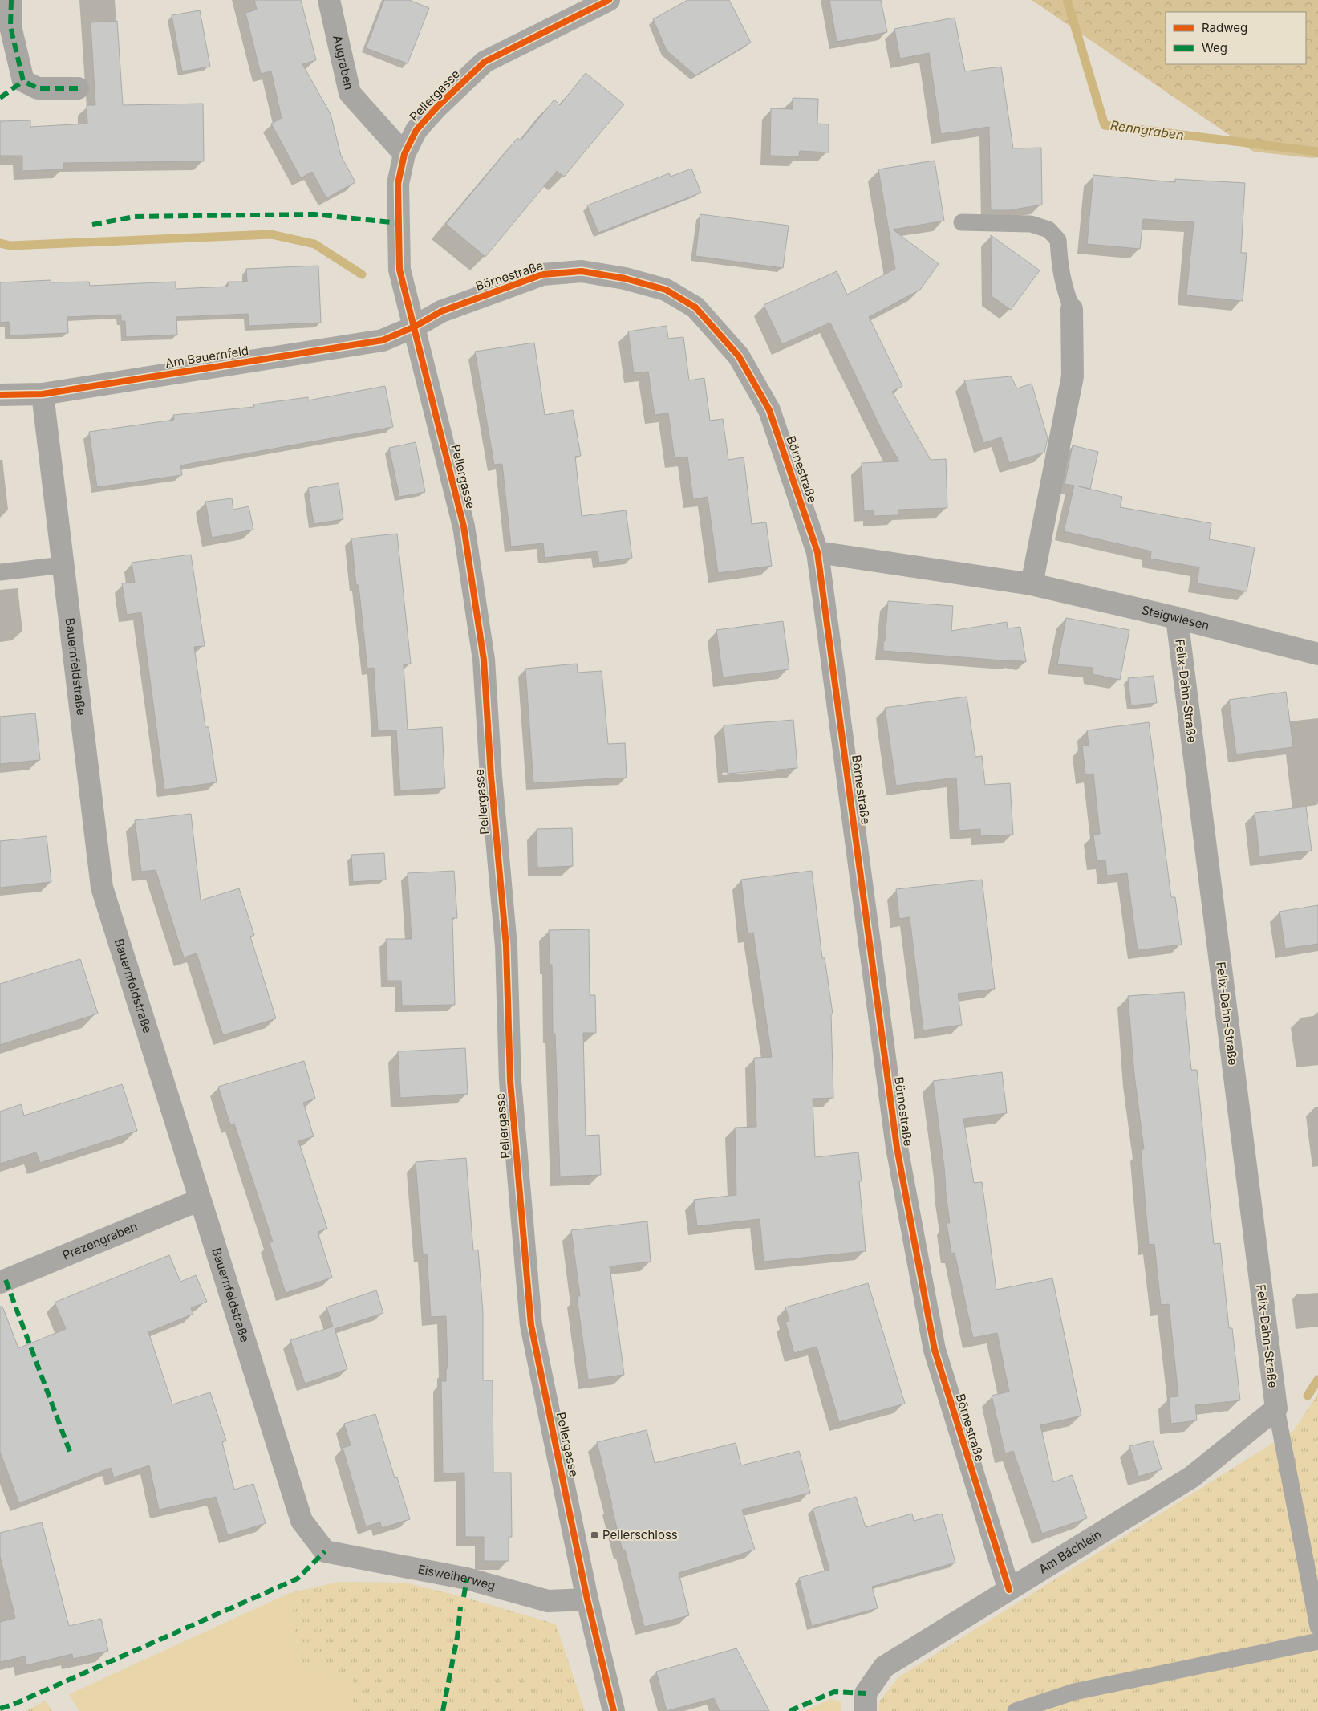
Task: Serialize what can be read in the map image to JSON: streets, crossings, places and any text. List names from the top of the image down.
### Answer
{
  "streets": {
    "street": [
      "Augraben",
      "Pellergasse",
      "Börnestraße",
      "Am Bauernfeld",
      "Steigwiesen",
      "Bauernfeldstraße",
      "Felix-Dahn-Straße",
      "Prezengraben",
      "Am Bächlein",
      "Eisweiherweg"
    ]
  },
  "crossings": [
    ["Augraben", "Pellergasse"],
    ["Pellergasse", "Börnestraße"],
    ["Pellergasse", "Am Bauernfeld"],
    ["Pellergasse", "Eisweiherweg"],
    ["Börnestraße", "Am Bauernfeld"],
    ["Börnestraße", "Steigwiesen"],
    ["Börnestraße", "Am Bächlein"],
    ["Am Bauernfeld", "Bauernfeldstraße"],
    ["Steigwiesen", "Felix-Dahn-Straße"],
    ["Bauernfeldstraße", "Prezengraben"],
    ["Bauernfeldstraße", "Eisweiherweg"],
    ["Felix-Dahn-Straße", "Am Bächlein"]
  ],
  "water": ["Renngraben"],
  "places": {
    "transit": ["Pellerschloss"]
  },
  "legend": ["Radweg", "Weg"]
}
